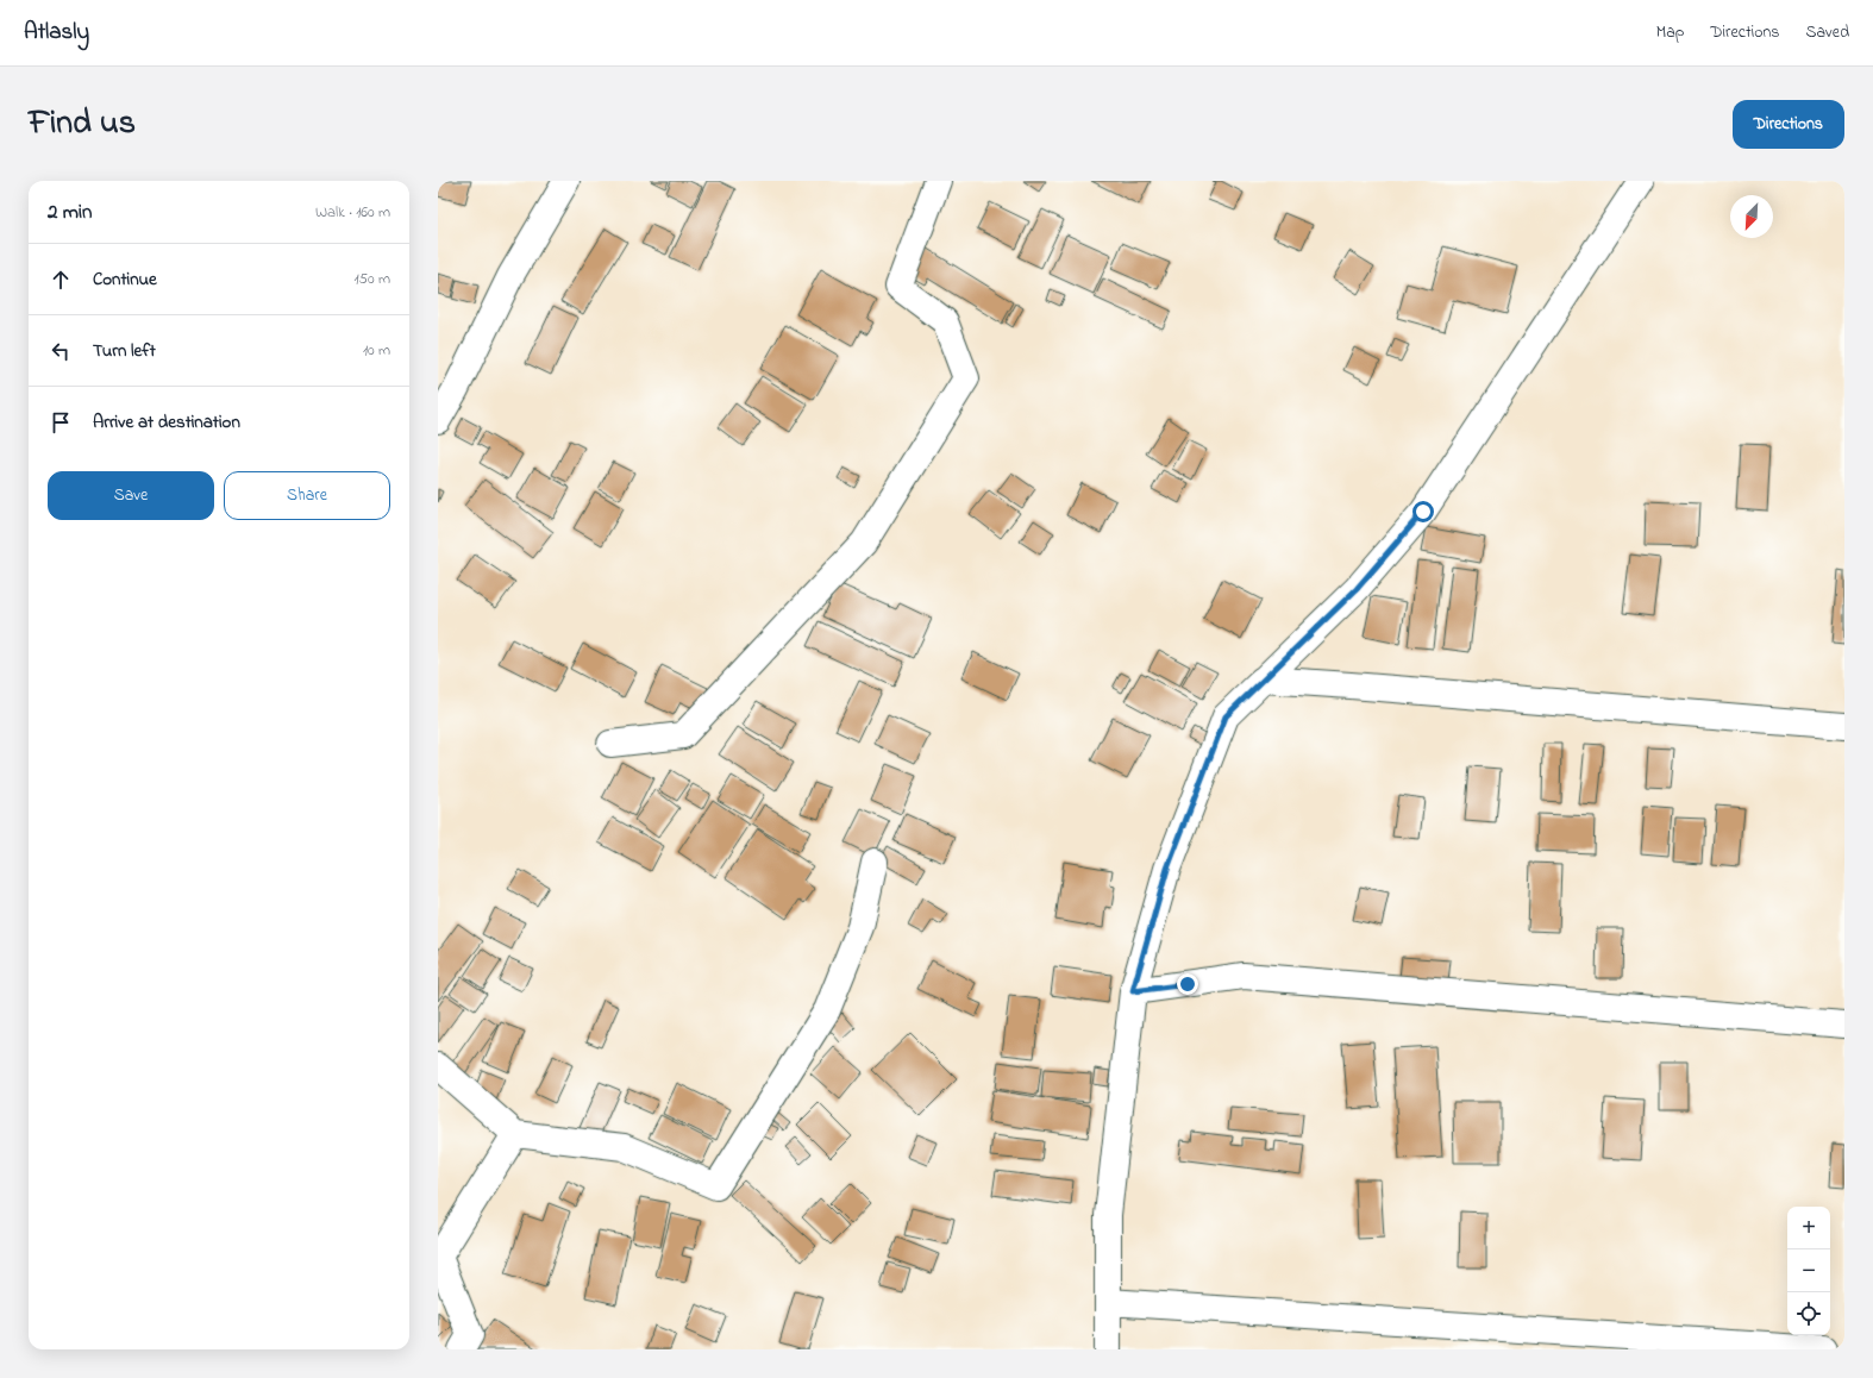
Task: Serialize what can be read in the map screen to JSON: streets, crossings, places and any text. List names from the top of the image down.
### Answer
{
  "north": "bottom left",
  "page": {
    "header": "Atlasly",
    "nav": ["Map", "Directions", "Saved"],
    "title": "Find us",
    "buttons": [
      "Directions",
      ["Save", "Share"]
    ],
    "heading": ["2 min", "Walk · 160 m"],
    "list": [
      ["Continue", "150 m"],
      ["Turn left", "10 m"],
      "Arrive at destination"
    ],
    "map_buttons": ["+", "−"]
  }
}
